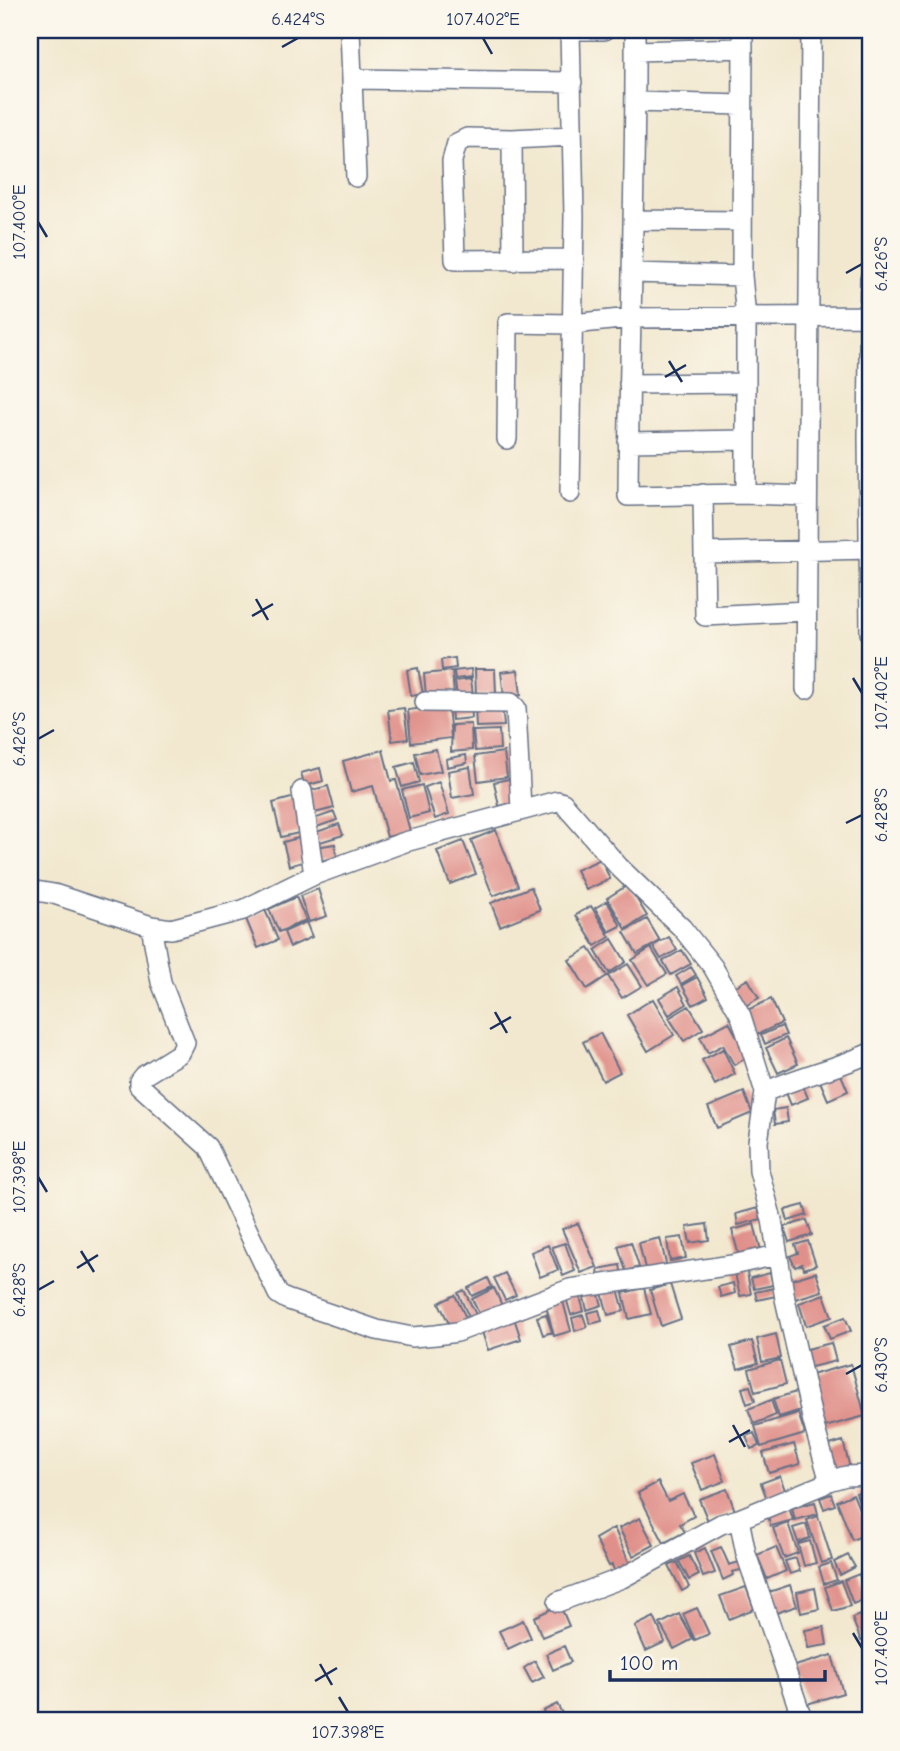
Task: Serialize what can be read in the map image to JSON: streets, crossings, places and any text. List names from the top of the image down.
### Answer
{
  "scale_bar": "100 m",
  "coordinates": [
    "6.424°S",
    "107.402°E",
    "107.400°E",
    "6.426°S",
    "6.428°S",
    "107.398°E",
    "6.430°S"
  ]
}
